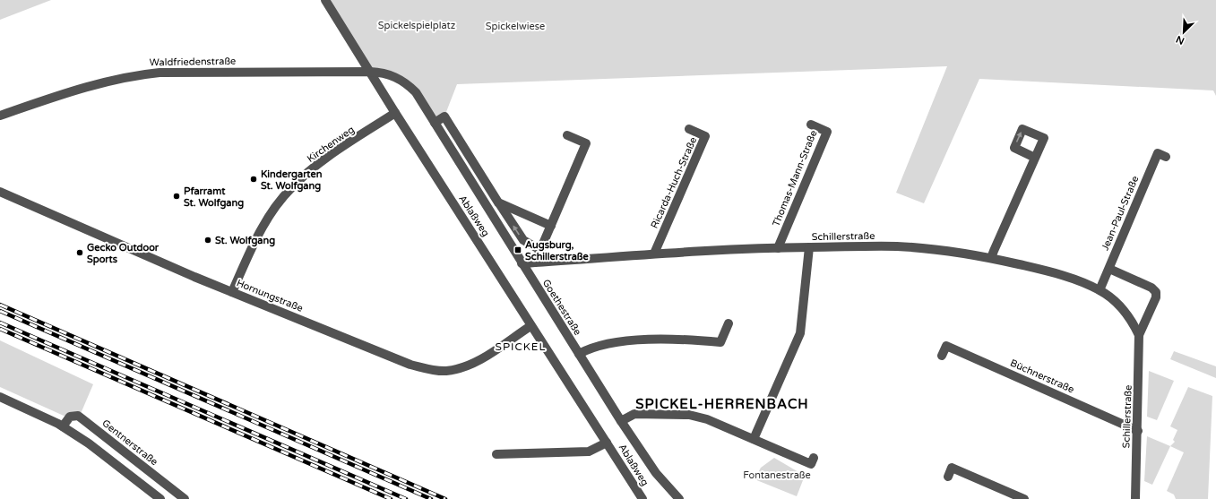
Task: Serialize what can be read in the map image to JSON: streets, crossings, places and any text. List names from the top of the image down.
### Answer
{
  "streets": {
    "street": [
      "Waldfriedenstraße",
      "Kirchenweg",
      "Thomas-Mann-Straße",
      "Ricarda-Huch-Straße",
      "Jean-Paul-Straße",
      "Ablaßweg",
      "Schillerstraße",
      "Hornungstraße",
      "Goethestraße",
      "Büchnerstraße",
      "Gentnerstraße"
    ]
  },
  "crossings": [
    ["Waldfriedenstraße", "Ablaßweg"],
    ["Waldfriedenstraße", "Goethestraße"],
    ["Kirchenweg", "Ablaßweg"],
    ["Kirchenweg", "Hornungstraße"],
    ["Thomas-Mann-Straße", "Schillerstraße"],
    ["Ricarda-Huch-Straße", "Schillerstraße"],
    ["Jean-Paul-Straße", "Schillerstraße"],
    ["Ablaßweg", "Hornungstraße"],
    ["Ablaßweg", "Goethestraße"],
    ["Schillerstraße", "Goethestraße"],
    ["Schillerstraße", "Büchnerstraße"]
  ],
  "districts": ["SPICKEL", "SPICKEL-HERRENBACH"],
  "parks": ["Spickelspielplatz", "Spickelwiese", "Fontanestraße"],
  "places": {
    "other": [
      "Kindergarten St. Wolfgang",
      "Pfarramt St. Wolfgang",
      "St. Wolfgang",
      "Gecko Outdoor Sports"
    ],
    "transit": ["Augsburg, Schillerstraße"]
  },
  "north": "bottom left"
}
